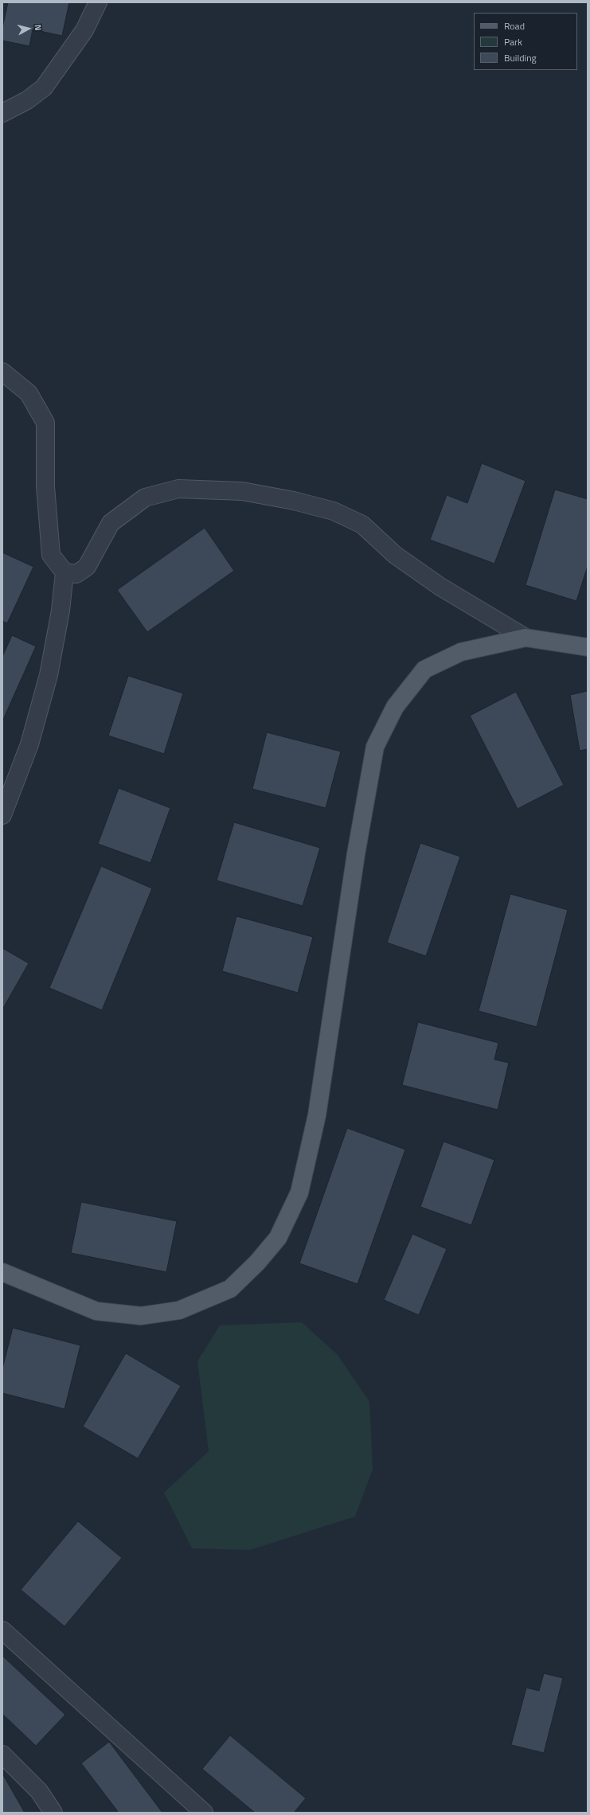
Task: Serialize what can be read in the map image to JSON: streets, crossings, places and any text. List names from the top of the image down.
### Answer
{
  "legend": ["Road", "Park", "Building"],
  "north": "right"
}
